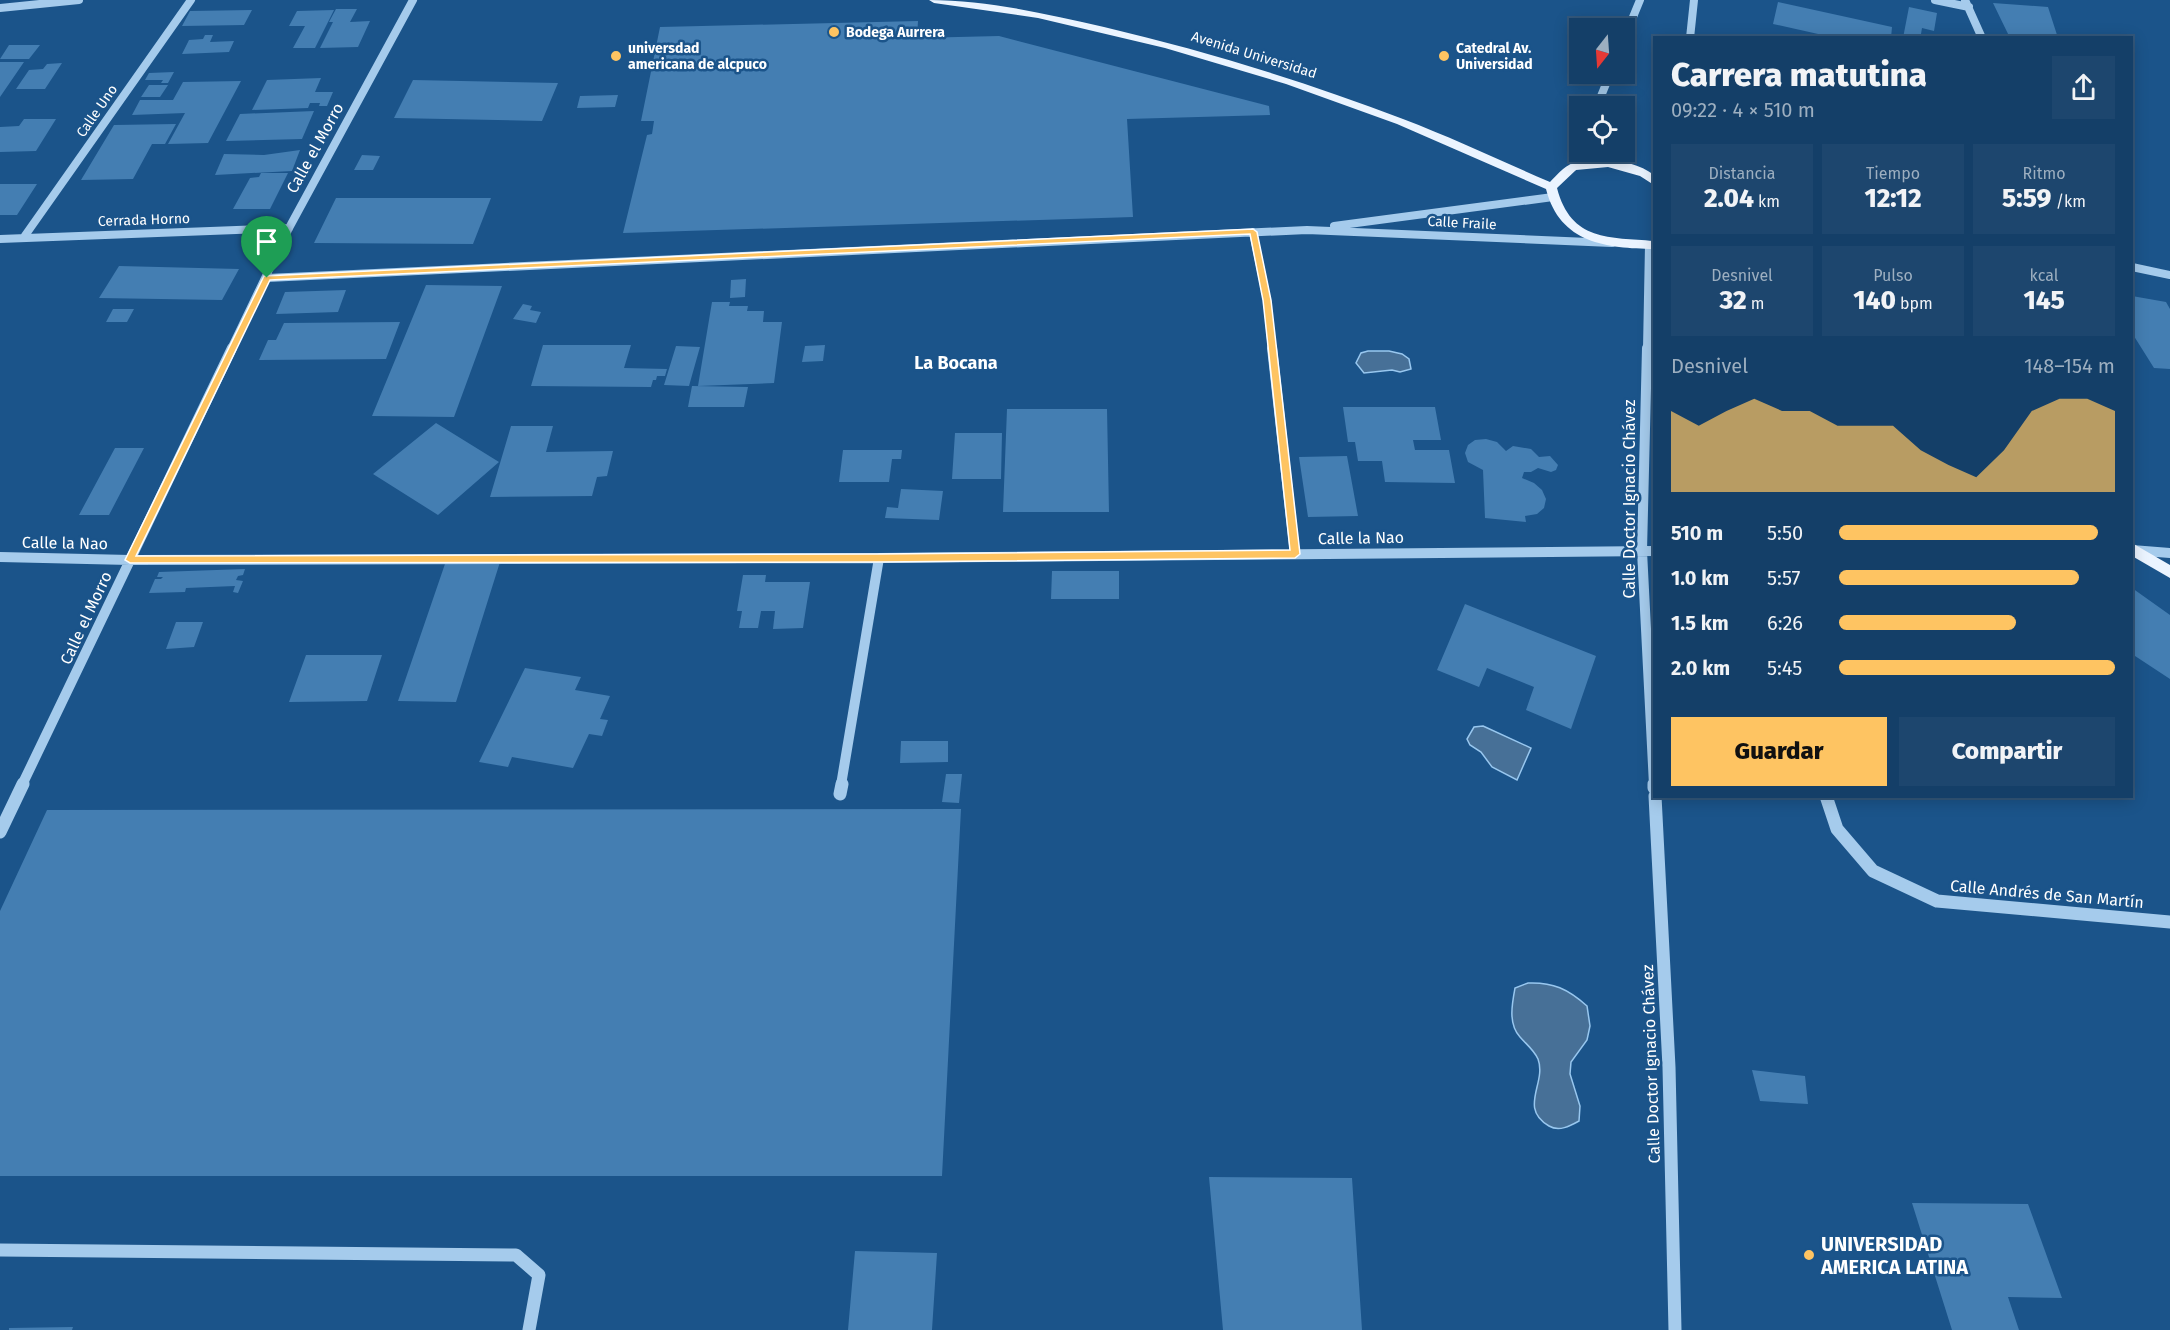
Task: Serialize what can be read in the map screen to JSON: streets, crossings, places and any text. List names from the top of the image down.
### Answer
{
  "streets": {
    "main road": ["Avenida Universidad"],
    "street": [
      "Calle Uno",
      "Calle el Morro",
      "Cerrada Horno",
      "Calle Fraile",
      "Calle Doctor Ignacio Chávez",
      "Calle la Nao",
      "Calle Andrés de San Martín"
    ]
  },
  "crossings": [
    ["Avenida Universidad", "Calle Fraile"],
    ["Calle Uno", "Cerrada Horno"],
    ["Calle el Morro", "Cerrada Horno"],
    ["Calle el Morro", "Calle Fraile"],
    ["Calle el Morro", "Calle la Nao"],
    ["Calle Doctor Ignacio Chávez", "Calle la Nao"]
  ],
  "districts": ["La Bocana"],
  "places": [
    "Bodega Aurrera",
    "universdad americana de alcpuco",
    "Catedral Av. Universidad",
    "UNIVERSIDAD AMERICA LATINA"
  ],
  "north": "bottom",
  "page": {
    "heading": ["Carrera matutina", "09:22 · 4 × 510 m"],
    "stats": [
      ["Distancia", "2.04 km"],
      ["Tiempo", "12:12"],
      ["Ritmo", "5:59 /km"],
      ["Desnivel", "32 m"],
      ["Pulso", "140 bpm"],
      ["kcal", "145"]
    ],
    "chart": ["Desnivel", "148–154 m"],
    "list": [
      {
        "name": "510 m",
        "note": "5:50"
      },
      {
        "name": "1.0 km",
        "note": "5:57"
      },
      {
        "name": "1.5 km",
        "note": "6:26"
      },
      {
        "name": "2.0 km",
        "note": "5:45"
      }
    ],
    "buttons": ["Guardar", "Compartir"]
  }
}
